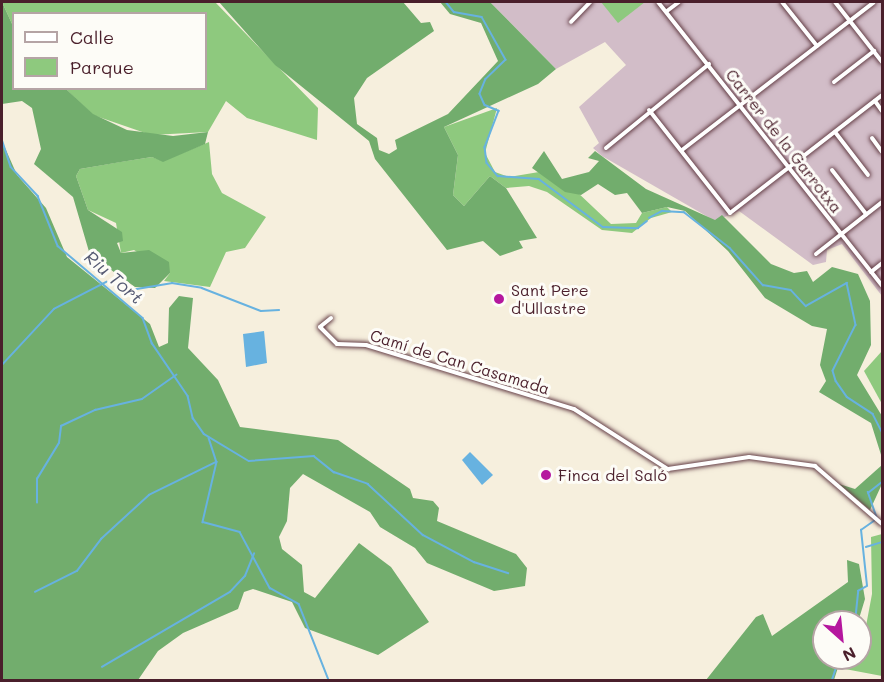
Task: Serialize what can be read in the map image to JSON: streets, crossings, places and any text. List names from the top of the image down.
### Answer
{
  "streets": {
    "street": ["Carrer de la Garrotxa", "Camí de Can Casamada"]
  },
  "water": ["Riu Tort"],
  "places": ["Sant Pere d'Ullastre", "Finca del Saló"],
  "legend": ["Calle", "Parque"],
  "north": "bottom right"
}
